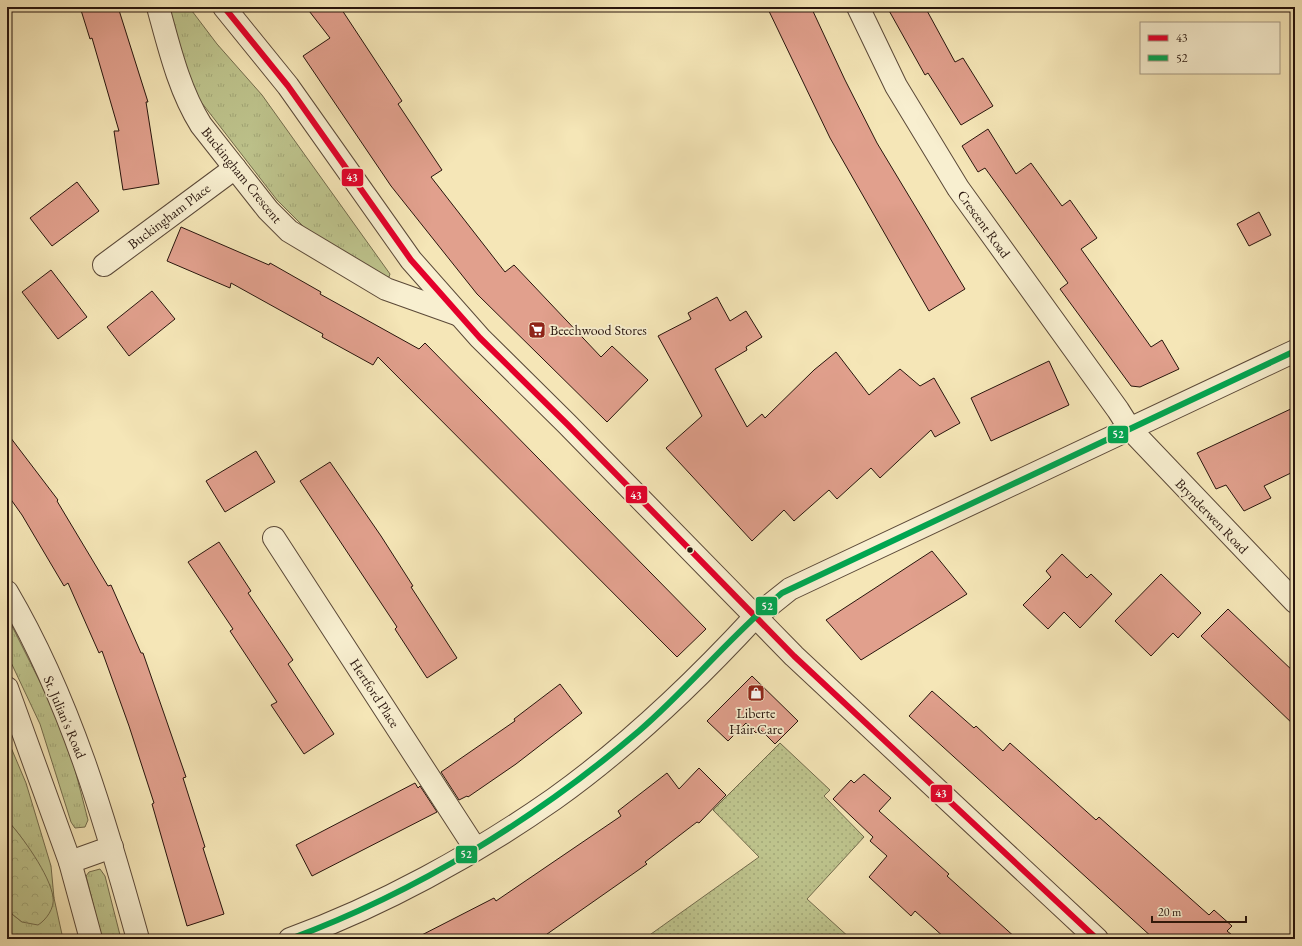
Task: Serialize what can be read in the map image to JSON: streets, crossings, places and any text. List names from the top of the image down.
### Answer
{
  "streets": {
    "street": [
      "Buckingham Crescent",
      "Buckingham Place",
      "Crescent Road",
      "Brynderwen Road",
      "Hertford Place",
      "St. Julian's Road"
    ]
  },
  "crossings": [
    ["Buckingham Crescent", "Buckingham Place"],
    ["Crescent Road", "Brynderwen Road"]
  ],
  "places": {
    "supermarket": ["Beechwood Stores"],
    "shop": ["Liberte Hair Care"]
  },
  "lines": ["transit line 43", "transit line 52"],
  "legend": ["43", "52"],
  "scale_bar": "20 m"
}
